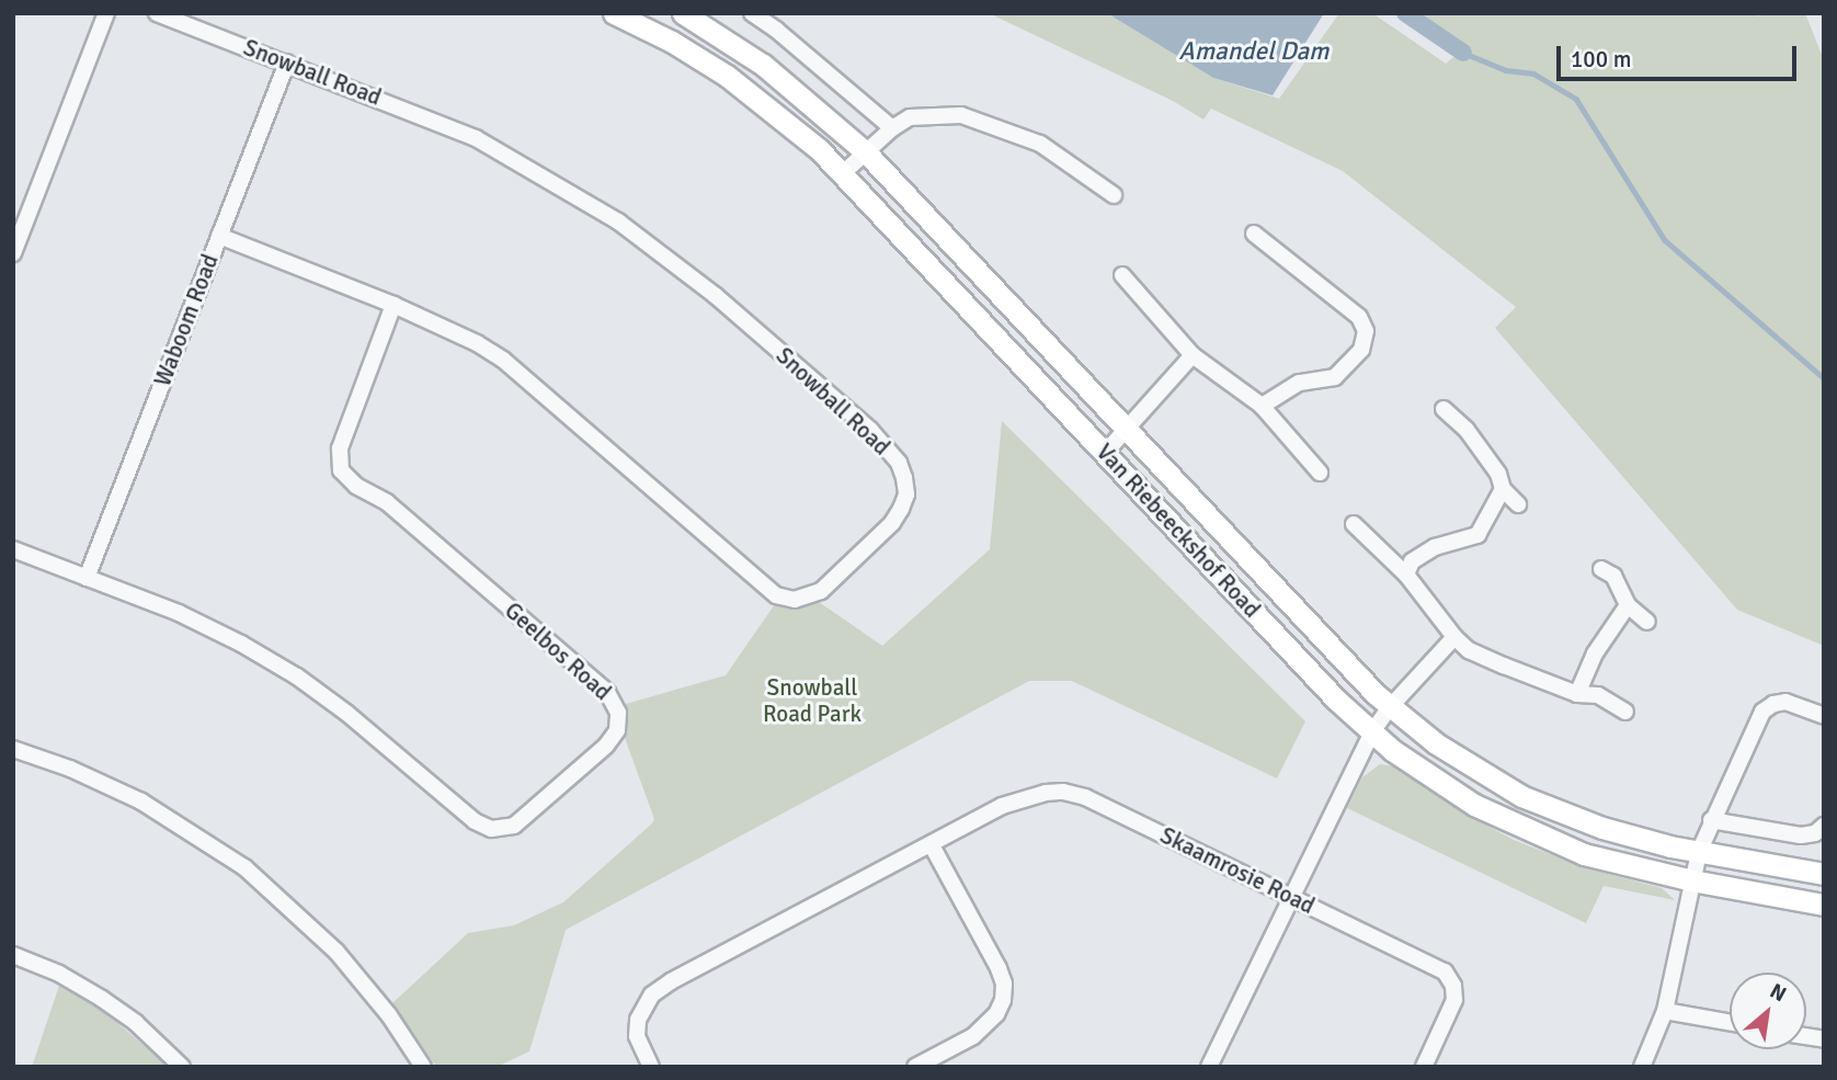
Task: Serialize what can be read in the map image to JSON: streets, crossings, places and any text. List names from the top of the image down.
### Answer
{
  "streets": {
    "street": [
      "Snowball Road",
      "Waboom Road",
      "Van Riebeeckshof Road",
      "Geelbos Road",
      "Skaamrosie Road"
    ]
  },
  "crossings": [
    ["Snowball Road", "Waboom Road"],
    ["Snowball Road", "Geelbos Road"],
    ["Waboom Road", "Geelbos Road"]
  ],
  "water": ["Amandel Dam"],
  "parks": ["Snowball Road Park"],
  "scale_bar": "100 m",
  "north": "top right"
}
